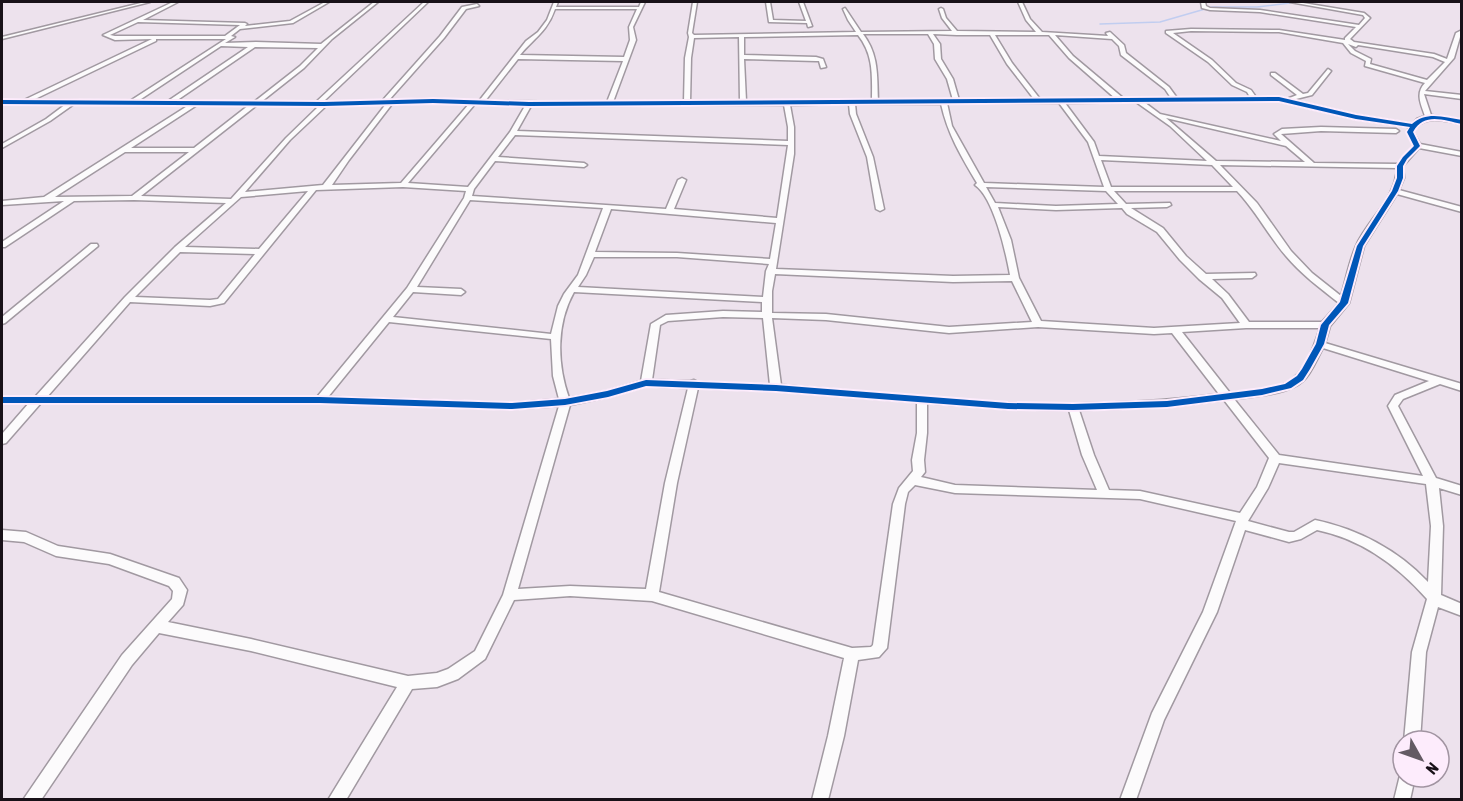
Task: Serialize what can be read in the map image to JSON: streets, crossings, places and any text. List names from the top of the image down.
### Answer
{
  "north": "bottom right"
}
